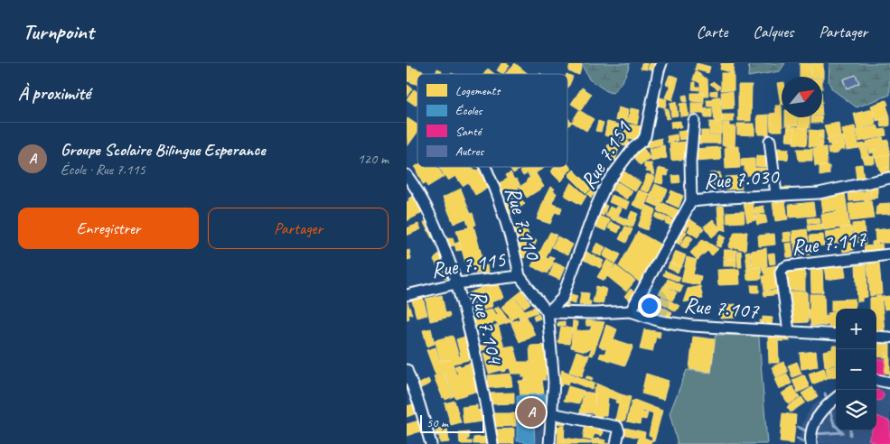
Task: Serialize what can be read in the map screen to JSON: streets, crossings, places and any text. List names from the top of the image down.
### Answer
{
  "streets": {
    "street": [
      "Rue 7.151",
      "Rue 7.030",
      "Rue 7.110",
      "Rue 7.117",
      "Rue 7.115",
      "Rue 7.107",
      "Rue 7.104"
    ]
  },
  "crossings": [
    ["Rue 7.151", "Rue 7.115"],
    ["Rue 7.151", "Rue 7.107"],
    ["Rue 7.030", "Rue 7.107"],
    ["Rue 7.110", "Rue 7.115"],
    ["Rue 7.117", "Rue 7.107"],
    ["Rue 7.115", "Rue 7.107"],
    ["Rue 7.115", "Rue 7.104"]
  ],
  "legend": [
    "Logements",
    "Écoles",
    "Santé",
    "Autres"
  ],
  "scale_bar": "50 m",
  "north": "top right",
  "page": {
    "header": "Turnpoint",
    "nav": ["Carte", "Calques", "Partager"],
    "heading": "À proximité",
    "list": [
      {
        "mark": "A",
        "name": "Groupe Scolaire Bilingue Esperance",
        "note": "École · Rue 7.115",
        "value": "120 m"
      }
    ],
    "buttons": ["Enregistrer", "Partager"],
    "map_buttons": ["+", "−"],
    "pins": "A",
    "scale": "50 m"
  }
}
